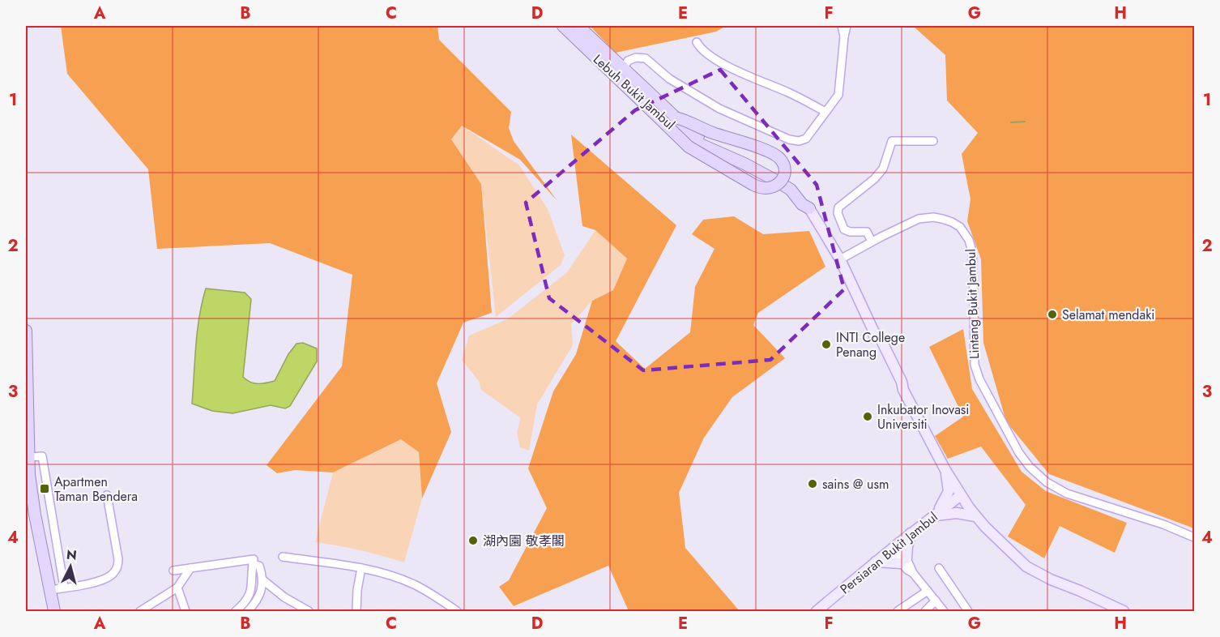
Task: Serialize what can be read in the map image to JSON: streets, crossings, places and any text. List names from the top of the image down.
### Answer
{
  "streets": {
    "main road": ["Lebuh Bukit Jambul", "Persiaran Bukit Jambul"],
    "street": ["Lintang Bukit Jambul"]
  },
  "crossings": [
    ["Lebuh Bukit Jambul", "Lintang Bukit Jambul"],
    ["Lebuh Bukit Jambul", "Persiaran Bukit Jambul"]
  ],
  "places": {
    "other": [
      "Selamat mendaki",
      "INTI College Penang",
      "Inkubator Inovasi Universiti",
      "sains @ usm",
      "湖內園 敬孝閣"
    ],
    "transit": ["Apartmen Taman Bendera"]
  },
  "north": "top",
  "grid": {
    "columns": [
      "A",
      "B",
      "C",
      "D",
      "E",
      "F",
      "G",
      "H"
    ],
    "rows": [
      "1",
      "2",
      "3",
      "4"
    ]
  }
}
